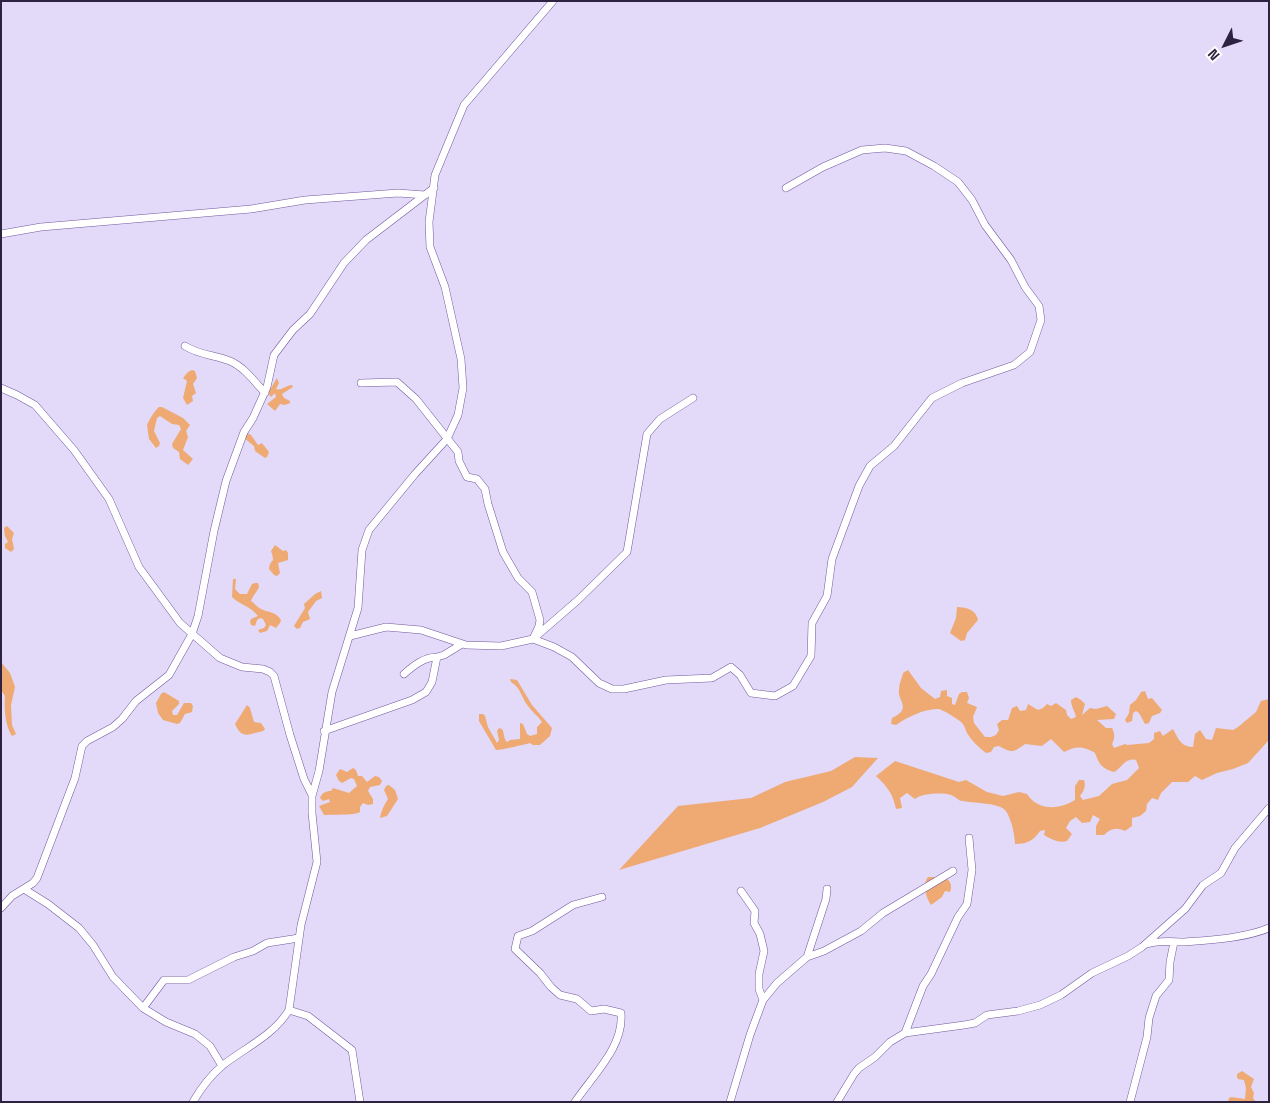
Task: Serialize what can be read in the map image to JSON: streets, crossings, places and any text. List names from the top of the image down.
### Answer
{
  "north": "bottom left"
}
